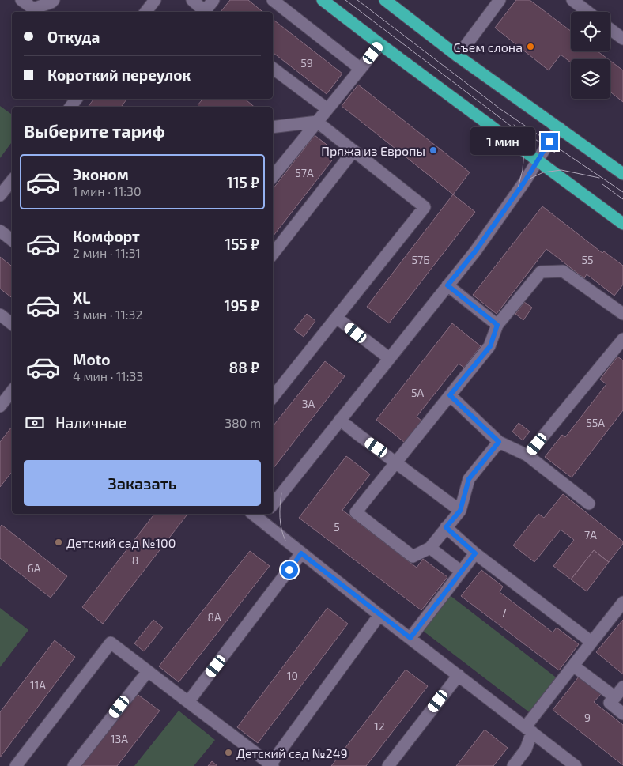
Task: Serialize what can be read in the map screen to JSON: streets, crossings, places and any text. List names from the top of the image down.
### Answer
{
  "places": [
    "Съем слона",
    "Пряжа из Европы",
    "Детский сад №100",
    "Детский сад №249"
  ],
  "house_numbers": [
    "59",
    "57А",
    "57Б",
    "55",
    "5А",
    "3А",
    "55А",
    "5",
    "7А",
    "8",
    "6А",
    "7",
    "8А",
    "10",
    "11А",
    "9",
    "12",
    "13А"
  ],
  "page": {
    "banner": ["Откуда", "Короткий переулок"],
    "heading": "Выберите тариф",
    "bubble": "1 мин",
    "list": [
      {
        "name": "Эконом",
        "note": "1 мин · 11:30",
        "value": "115 ₽"
      },
      {
        "name": "Комфорт",
        "note": "2 мин · 11:31",
        "value": "155 ₽"
      },
      {
        "name": "XL",
        "note": "3 мин · 11:32",
        "value": "195 ₽"
      },
      {
        "name": "Moto",
        "note": "4 мин · 11:33",
        "value": "88 ₽"
      }
    ],
    "pay": ["Наличные", "380 m"],
    "buttons": "Заказать"
  }
}
